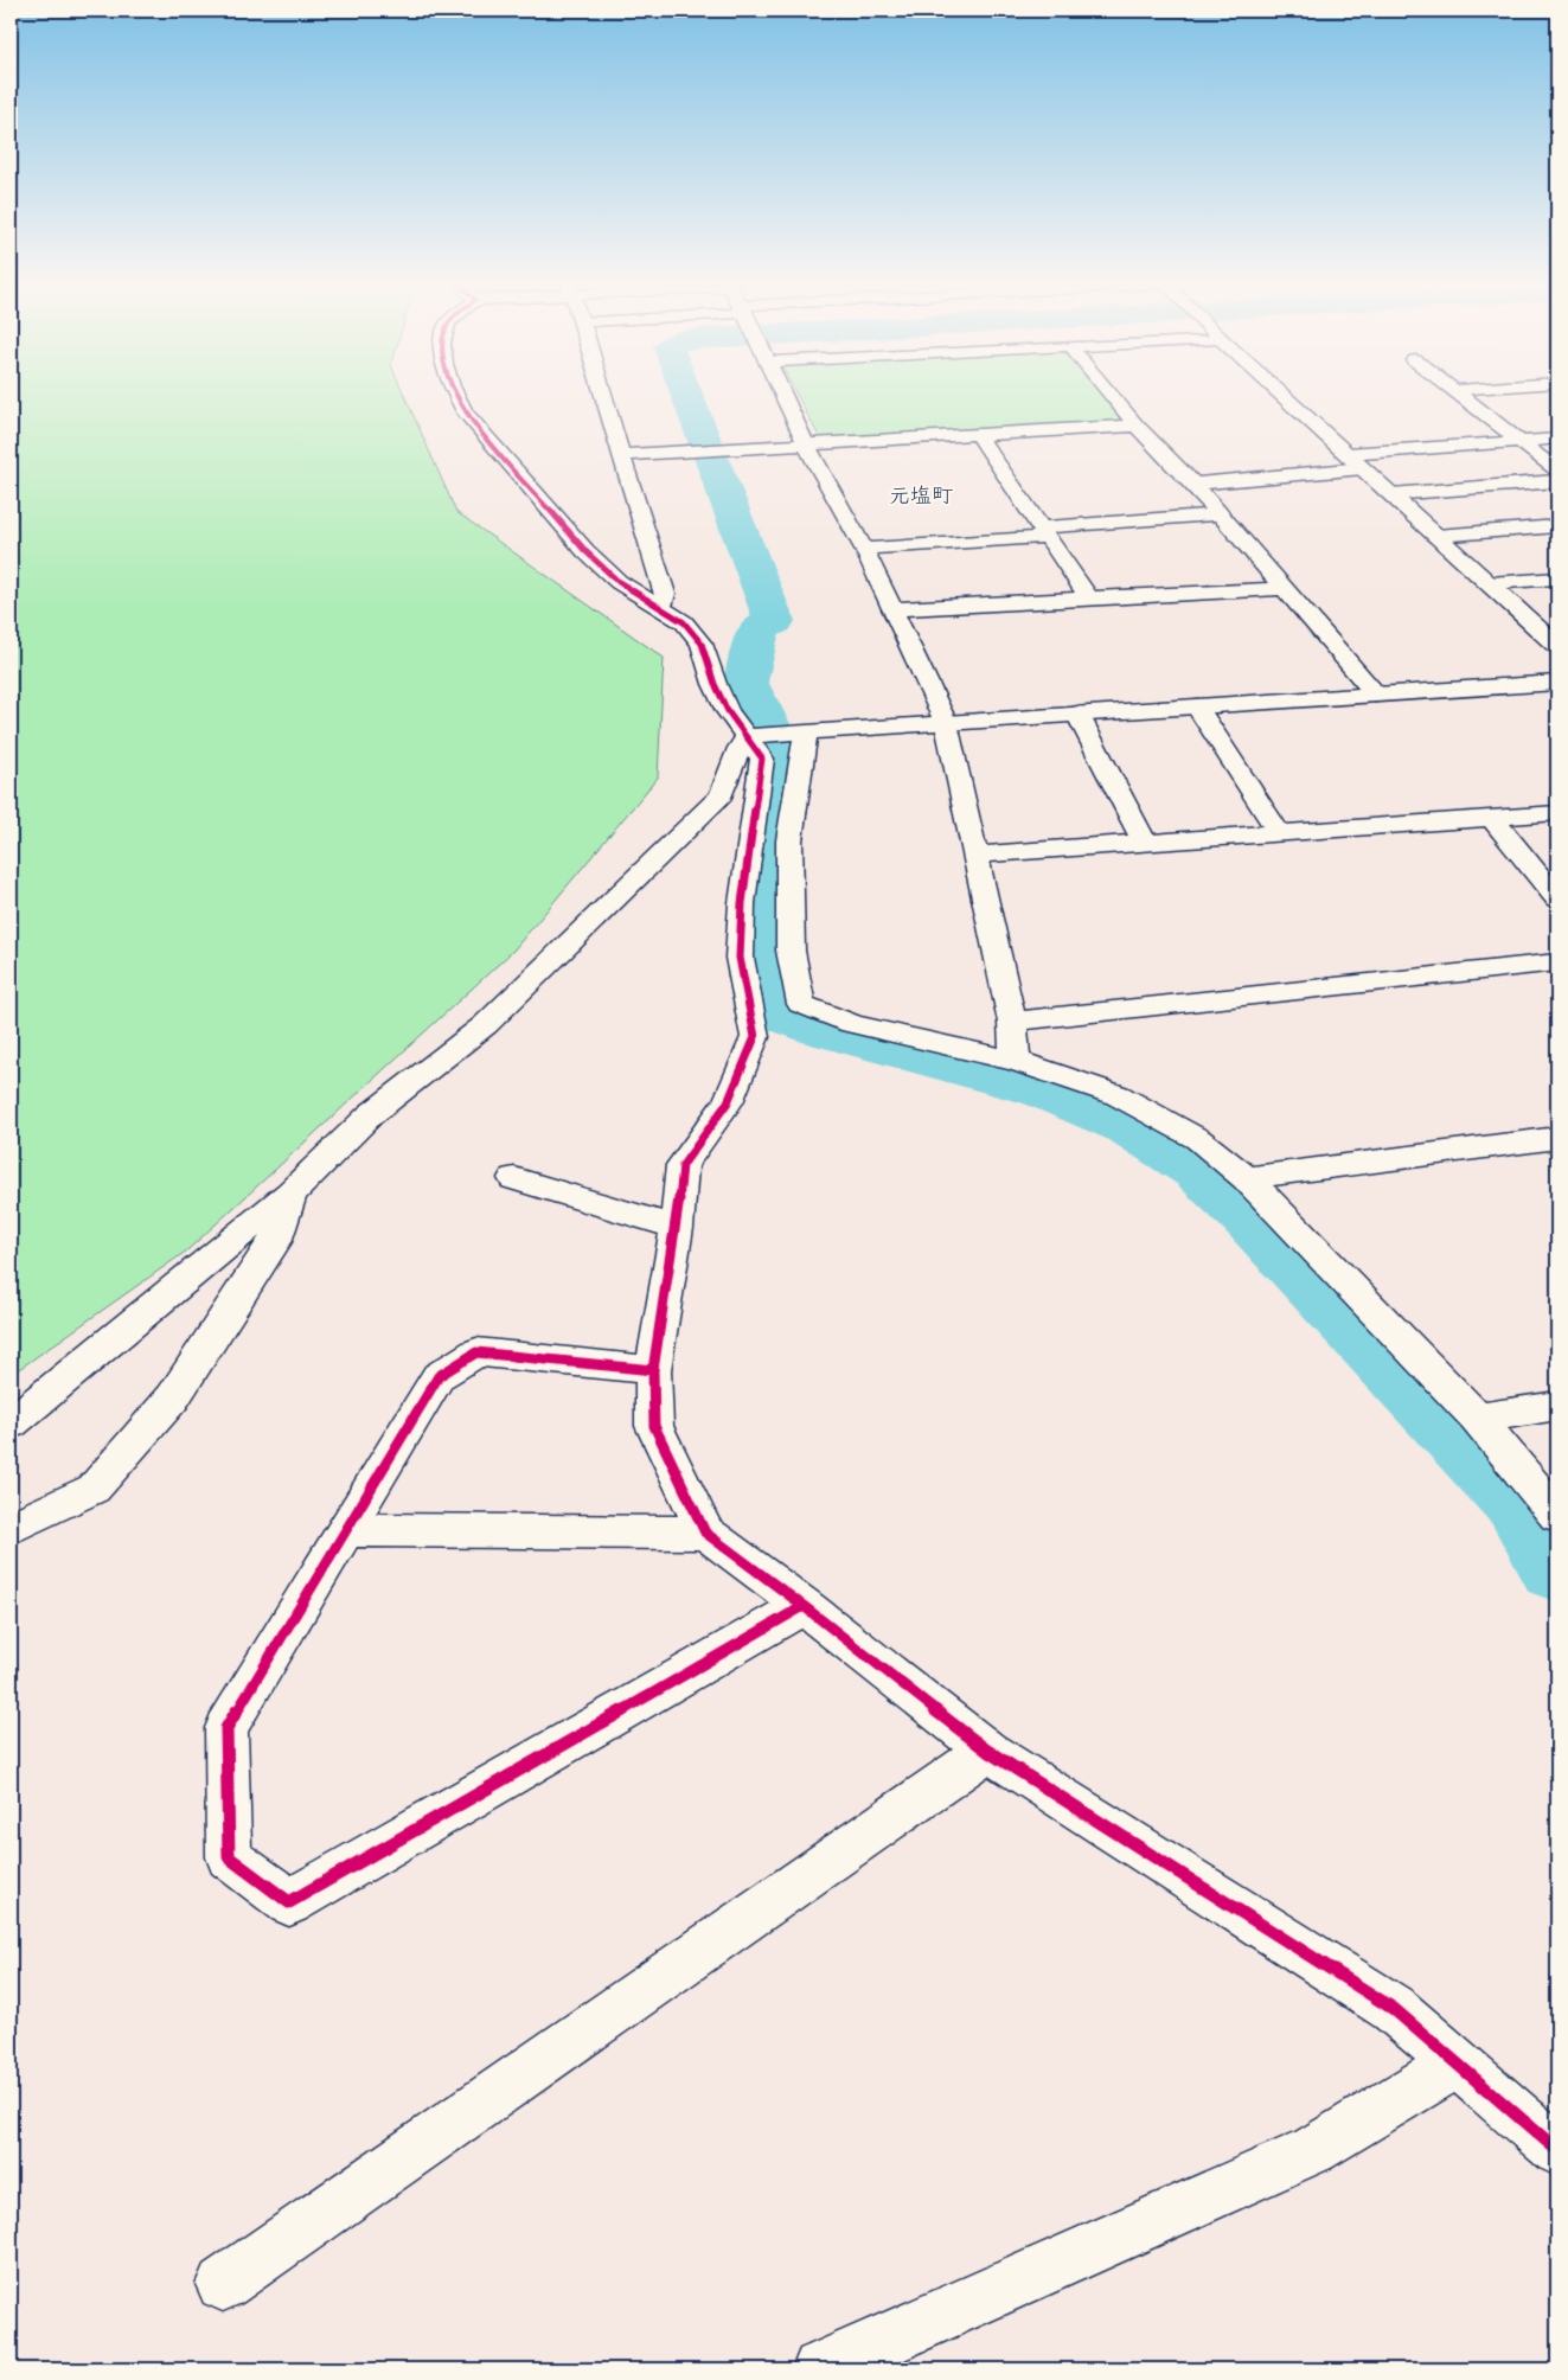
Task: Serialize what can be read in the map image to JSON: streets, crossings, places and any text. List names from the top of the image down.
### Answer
{
  "districts": ["元塩町"]
}
